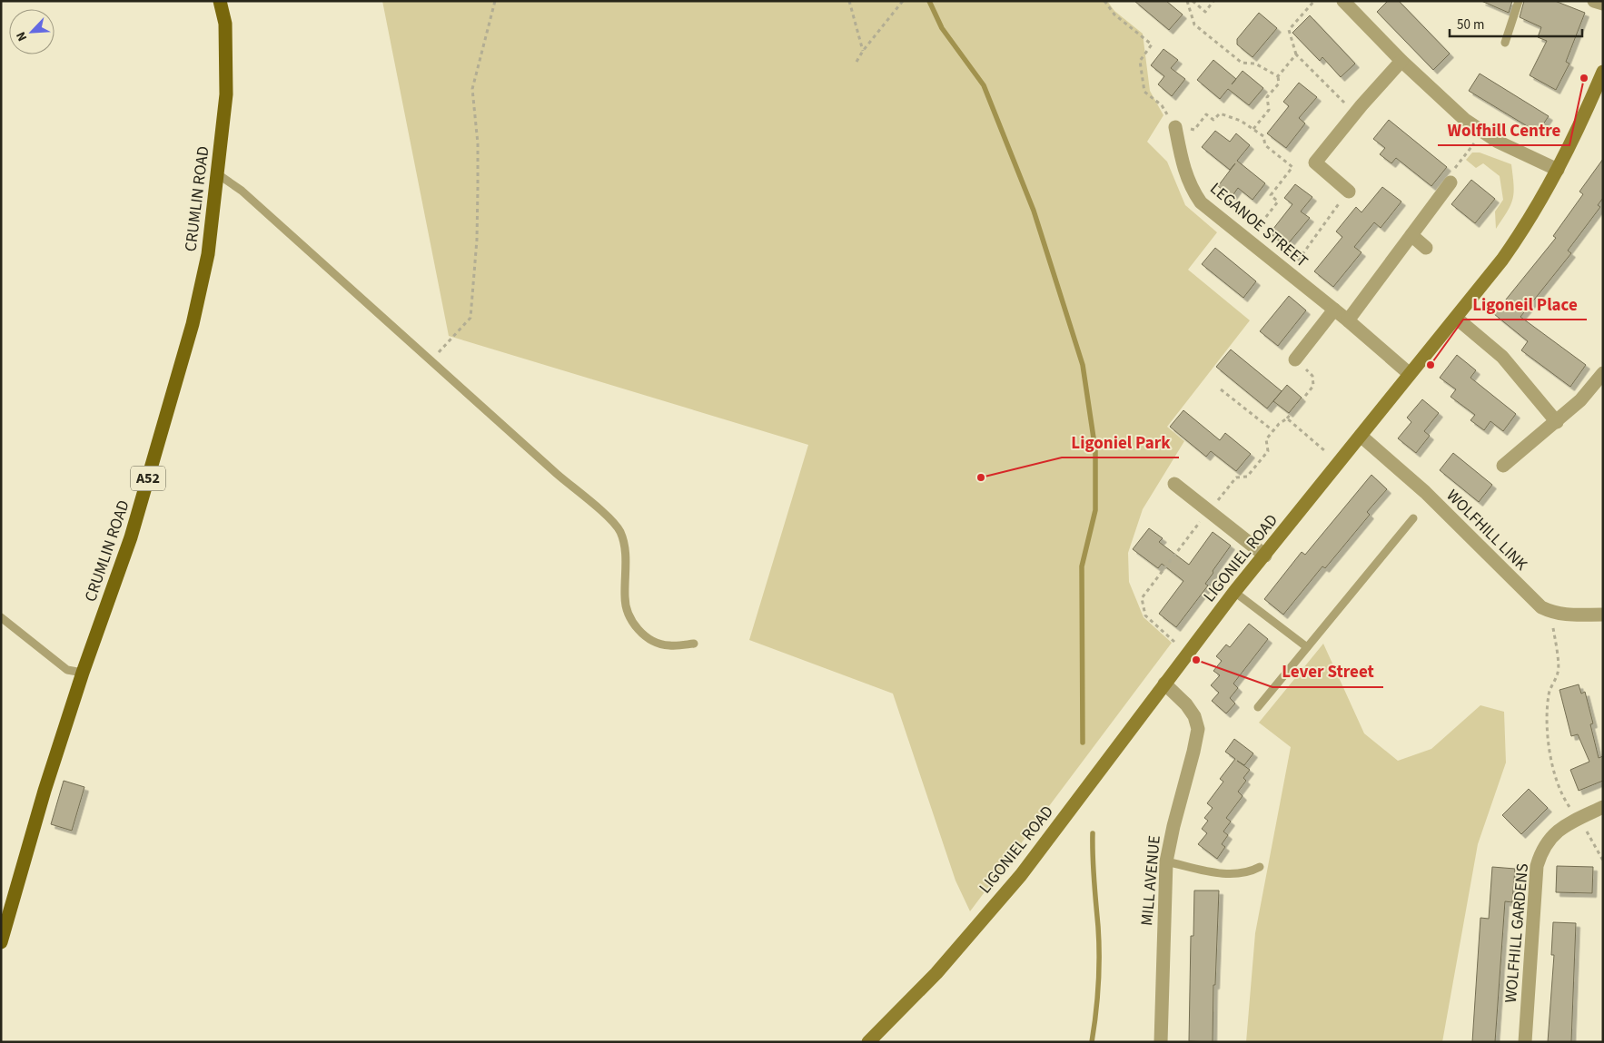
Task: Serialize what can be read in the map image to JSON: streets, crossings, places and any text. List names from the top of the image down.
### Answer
{
  "streets": {
    "main road": ["CRUMLIN ROAD", "A52"],
    "street": [
      "LEGANOE STREET",
      "WOLFHILL LINK",
      "LIGONIEL ROAD",
      "MILL AVENUE",
      "WOLFHILL GARDENS"
    ]
  },
  "crossings": [
    ["LEGANOE STREET", "LIGONIEL ROAD"],
    ["WOLFHILL LINK", "LIGONIEL ROAD"],
    ["LIGONIEL ROAD", "MILL AVENUE"]
  ],
  "places": [
    "Wolfhill Centre",
    "Ligoneil Place",
    "Ligoniel Park",
    "Lever Street"
  ],
  "scale_bar": "50 m",
  "north": "bottom left"
}
